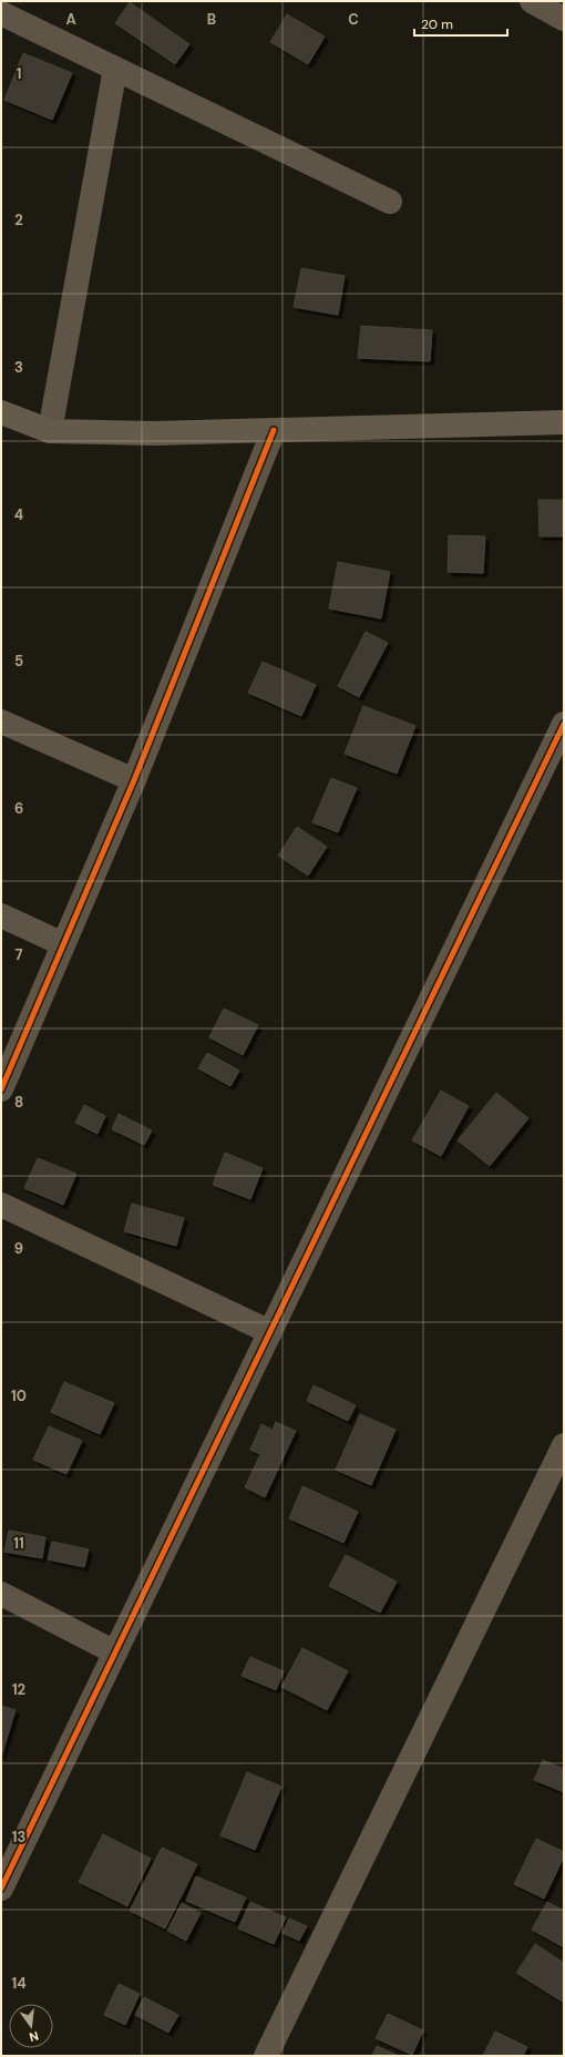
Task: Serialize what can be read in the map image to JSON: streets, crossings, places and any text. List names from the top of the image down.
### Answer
{
  "scale_bar": "20 m",
  "north": "bottom",
  "grid": {
    "columns": ["A", "B", "C"],
    "rows": [
      "1",
      "2",
      "3",
      "4",
      "5",
      "6",
      "7",
      "8",
      "9",
      "10",
      "11",
      "12",
      "13",
      "14"
    ]
  }
}
